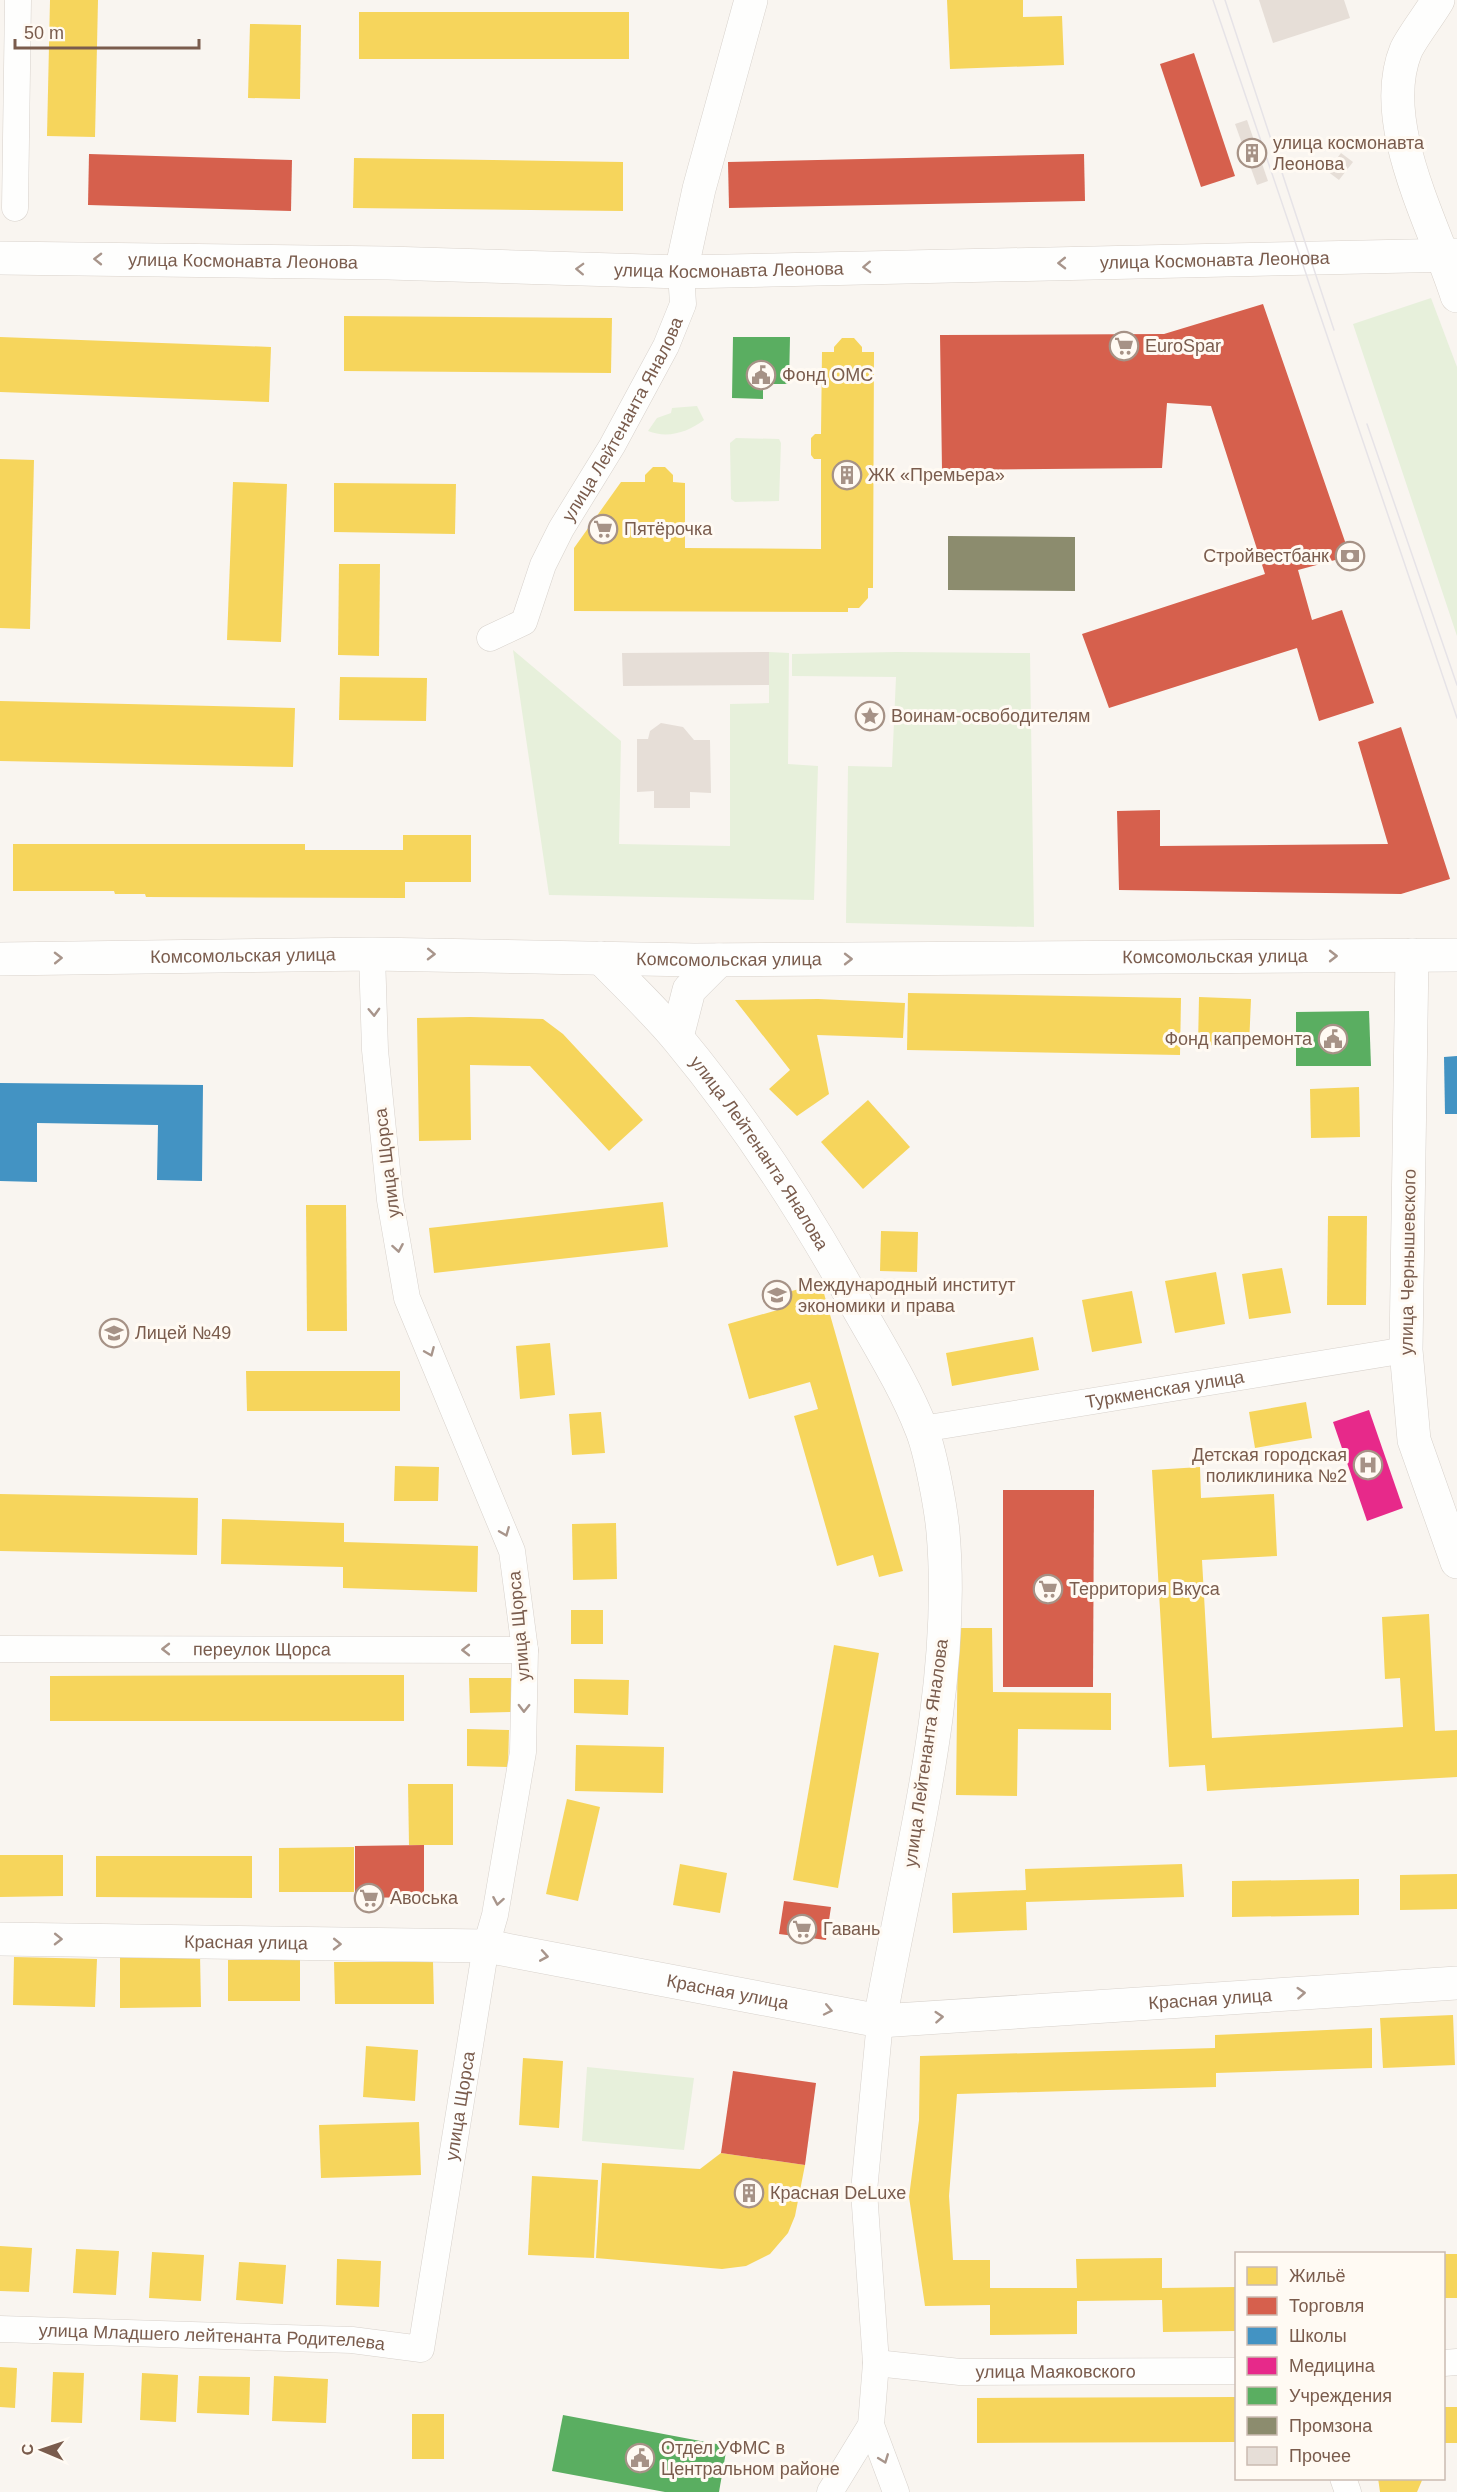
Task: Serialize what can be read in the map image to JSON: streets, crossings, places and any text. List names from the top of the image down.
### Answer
{
  "streets": {
    "street": [
      "улица Космонавта Леонова",
      "улица Лейтенанта Яналова",
      "Комсомольская улица",
      "улица Щорса",
      "улица Чернышевского",
      "Туркменская улица",
      "переулок Щорса",
      "Красная улица",
      "улица Младшего лейтенанта Родителева",
      "улица Маяковского"
    ]
  },
  "crossings": [
    ["улица Космонавта Леонова", "улица Лейтенанта Яналова"],
    ["улица Лейтенанта Яналова", "Комсомольская улица"],
    ["улица Лейтенанта Яналова", "Туркменская улица"],
    ["улица Лейтенанта Яналова", "Красная улица"],
    ["улица Лейтенанта Яналова", "улица Маяковского"],
    ["Комсомольская улица", "улица Щорса"],
    ["Комсомольская улица", "улица Чернышевского"],
    ["улица Щорса", "переулок Щорса"],
    ["улица Щорса", "Красная улица"],
    ["улица Щорса", "улица Младшего лейтенанта Родителева"],
    ["улица Чернышевского", "Туркменская улица"]
  ],
  "one_way": [
    "улица Космонавта Леонова",
    "Комсомольская улица",
    "улица Щорса",
    "переулок Щорса",
    "Красная улица"
  ],
  "places": {
    "building": ["улица космонавта Леонова", "ЖК «Премьера»", "Красная DeLuxe"],
    "supermarket": [
      "EuroSpar",
      "Пятёрочка",
      "Территория Вкуса",
      "Авоська",
      "Гавань"
    ],
    "public building": ["Фонд ОМС", "Фонд капремонта", "Отдел УФМС в Центральном районе"],
    "bank": ["Стройвестбанк"],
    "place": ["Воинам-освободителям"],
    "school or university": ["Международный институт экономики и права", "Лицей №49"],
    "hospital": ["Детская городская поликлиника №2"]
  },
  "legend": [
    "Жильё",
    "Торговля",
    "Школы",
    "Медицина",
    "Учреждения",
    "Промзона",
    "Прочее"
  ],
  "scale_bar": "50 m",
  "north": "left"
}
